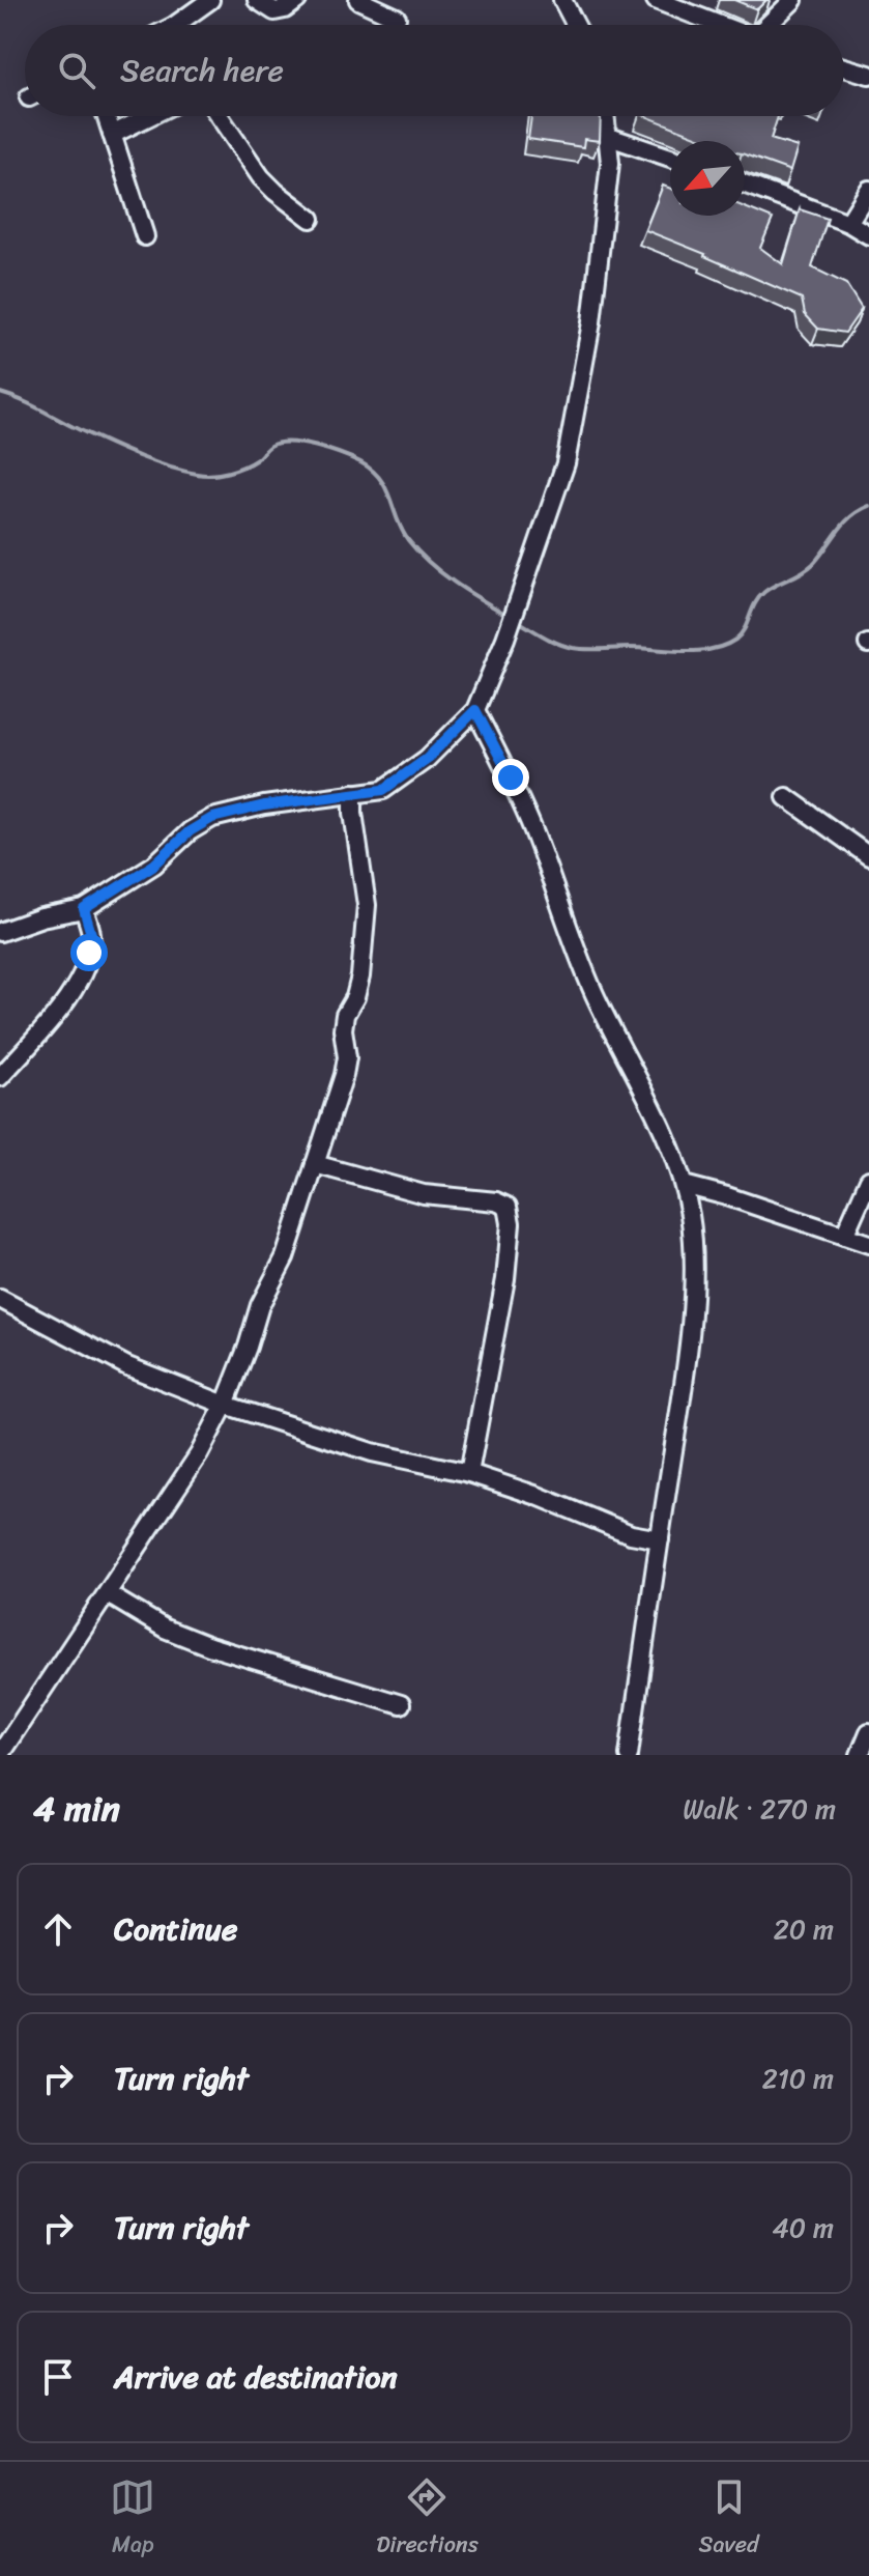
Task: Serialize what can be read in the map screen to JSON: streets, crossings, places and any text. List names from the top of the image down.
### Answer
{
  "north": "bottom left",
  "page": {
    "search": "Search here",
    "heading": ["4 min", "Walk · 270 m"],
    "list": [
      ["Continue", "20 m"],
      ["Turn right", "210 m"],
      ["Turn right", "40 m"],
      "Arrive at destination"
    ],
    "nav": ["Map", "Directions", "Saved"]
  }
}
